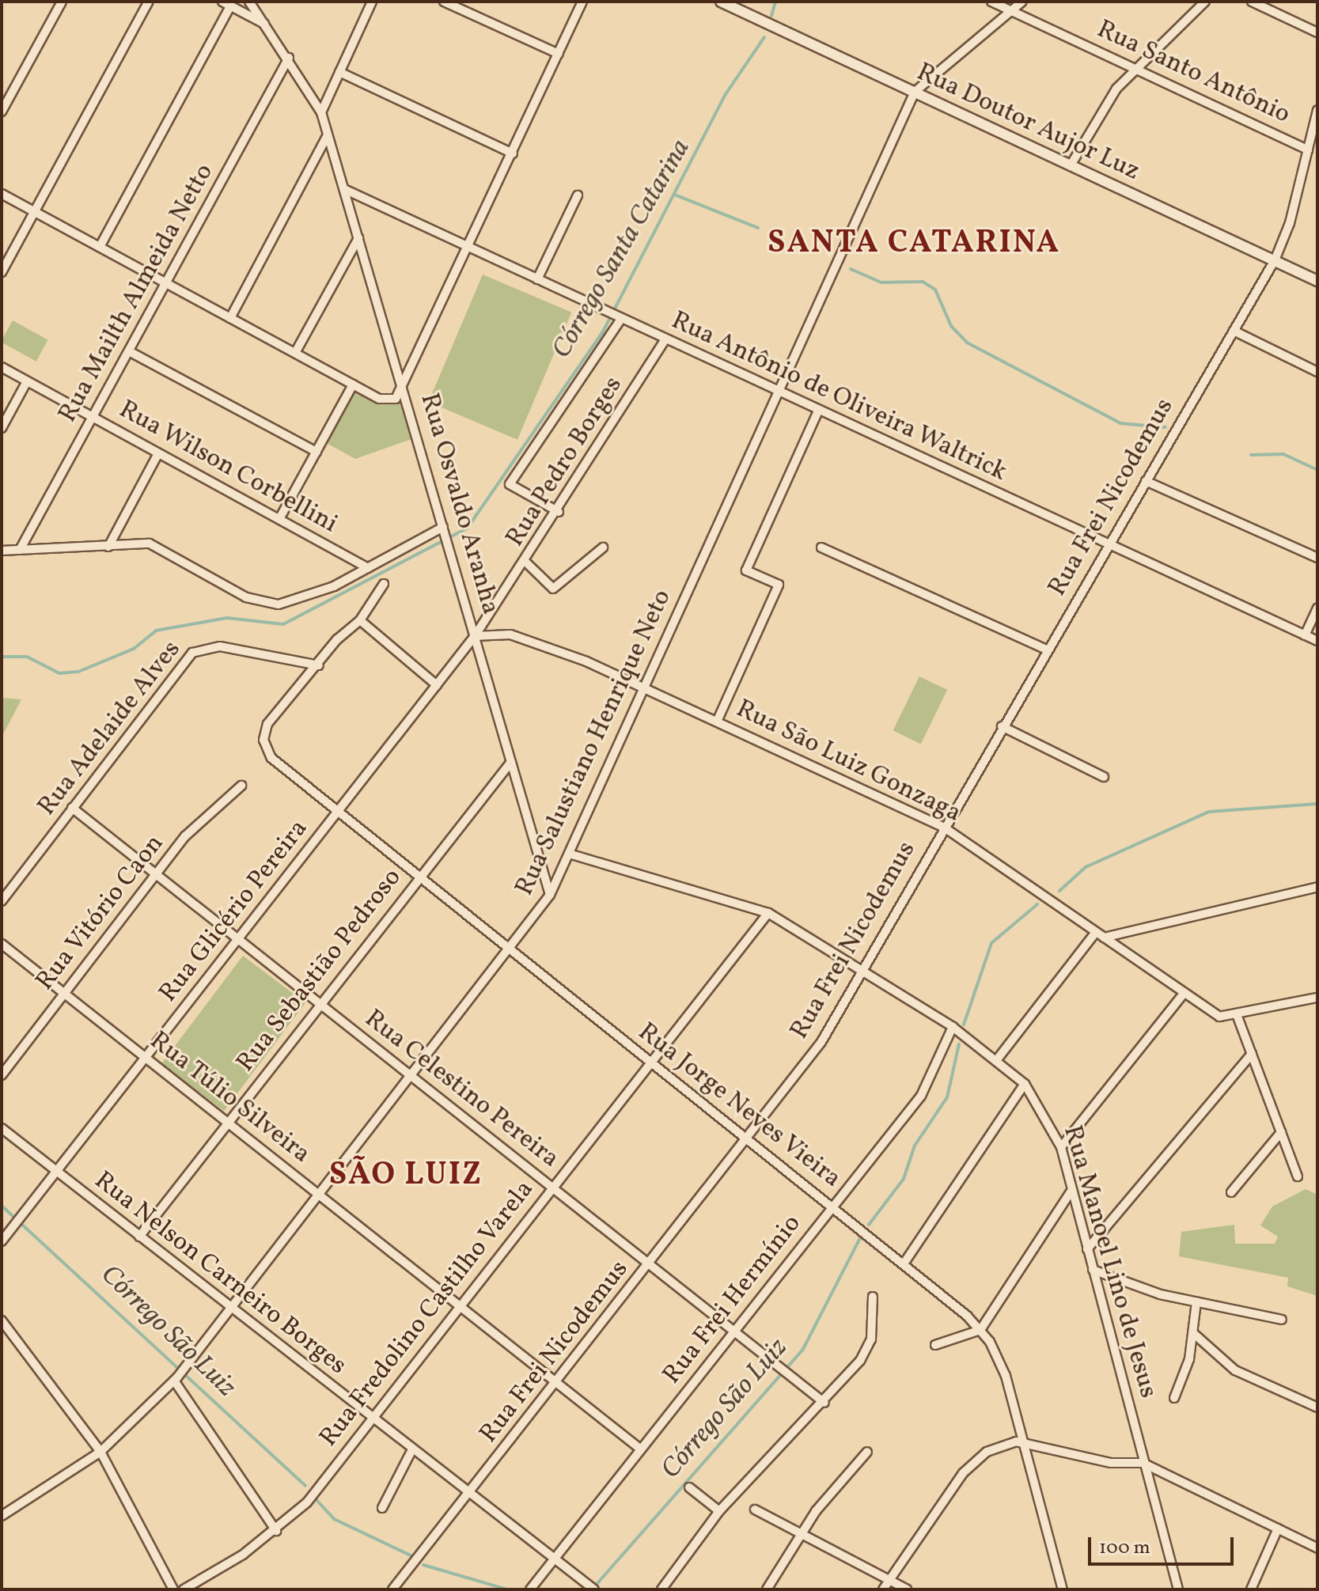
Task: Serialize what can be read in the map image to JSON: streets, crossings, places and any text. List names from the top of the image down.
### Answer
{
  "streets": {
    "street": [
      "Rua Santo Antônio",
      "Rua Doutor Aujor Luz",
      "Rua Mailth Almeida Netto",
      "Rua Antônio de Oliveira Waltrick",
      "Rua Pedro Borges",
      "Rua Wilson Corbellini",
      "Rua Frei Nicodemus",
      "Rua Osvaldo Aranha",
      "Rua Adelaide Alves",
      "Rua Salustiano Henrique Neto",
      "Rua São Luiz Gonzaga",
      "Rua Glicério Pereira",
      "Rua Vitório Caon",
      "Rua Sebastião Pedroso",
      "Rua Celestino Pereira",
      "Rua Túlio Silveira",
      "Rua Jorge Neves Vieira",
      "Rua Manoel Lino de Jesus",
      "Rua Nelson Carneiro Borges",
      "Rua Frei Hermínio",
      "Rua Fredolino Castilho Varela"
    ]
  },
  "crossings": [
    ["Rua Santo Antônio", "Rua Frei Nicodemus"],
    ["Rua Doutor Aujor Luz", "Rua Frei Nicodemus"],
    ["Rua Doutor Aujor Luz", "Rua Salustiano Henrique Neto"],
    ["Rua Mailth Almeida Netto", "Rua Wilson Corbellini"],
    ["Rua Antônio de Oliveira Waltrick", "Rua Pedro Borges"],
    ["Rua Antônio de Oliveira Waltrick", "Rua Frei Nicodemus"],
    ["Rua Antônio de Oliveira Waltrick", "Rua Osvaldo Aranha"],
    ["Rua Antônio de Oliveira Waltrick", "Rua Salustiano Henrique Neto"],
    ["Rua Pedro Borges", "Rua Osvaldo Aranha"],
    ["Rua Pedro Borges", "Rua São Luiz Gonzaga"],
    ["Rua Pedro Borges", "Rua Glicério Pereira"],
    ["Rua Frei Nicodemus", "Rua São Luiz Gonzaga"],
    ["Rua Frei Nicodemus", "Rua Celestino Pereira"],
    ["Rua Frei Nicodemus", "Rua Túlio Silveira"],
    ["Rua Frei Nicodemus", "Rua Jorge Neves Vieira"],
    ["Rua Frei Nicodemus", "Rua Manoel Lino de Jesus"],
    ["Rua Frei Nicodemus", "Rua Nelson Carneiro Borges"],
    ["Rua Osvaldo Aranha", "Rua Salustiano Henrique Neto"],
    ["Rua Osvaldo Aranha", "Rua São Luiz Gonzaga"],
    ["Rua Osvaldo Aranha", "Rua Glicério Pereira"],
    ["Rua Osvaldo Aranha", "Rua Sebastião Pedroso"],
    ["Rua Adelaide Alves", "Rua Celestino Pereira"],
    ["Rua Adelaide Alves", "Rua Jorge Neves Vieira"],
    ["Rua Salustiano Henrique Neto", "Rua São Luiz Gonzaga"],
    ["Rua Salustiano Henrique Neto", "Rua Celestino Pereira"],
    ["Rua Salustiano Henrique Neto", "Rua Túlio Silveira"],
    ["Rua Salustiano Henrique Neto", "Rua Jorge Neves Vieira"],
    ["Rua Salustiano Henrique Neto", "Rua Manoel Lino de Jesus"],
    ["Rua Salustiano Henrique Neto", "Rua Nelson Carneiro Borges"],
    ["Rua São Luiz Gonzaga", "Rua Glicério Pereira"],
    ["Rua Glicério Pereira", "Rua Celestino Pereira"],
    ["Rua Glicério Pereira", "Rua Túlio Silveira"],
    ["Rua Glicério Pereira", "Rua Jorge Neves Vieira"],
    ["Rua Glicério Pereira", "Rua Nelson Carneiro Borges"],
    ["Rua Vitório Caon", "Rua Celestino Pereira"],
    ["Rua Vitório Caon", "Rua Túlio Silveira"],
    ["Rua Sebastião Pedroso", "Rua Celestino Pereira"],
    ["Rua Sebastião Pedroso", "Rua Túlio Silveira"],
    ["Rua Sebastião Pedroso", "Rua Jorge Neves Vieira"],
    ["Rua Sebastião Pedroso", "Rua Nelson Carneiro Borges"],
    ["Rua Celestino Pereira", "Rua Frei Hermínio"],
    ["Rua Celestino Pereira", "Rua Fredolino Castilho Varela"],
    ["Rua Túlio Silveira", "Rua Frei Hermínio"],
    ["Rua Túlio Silveira", "Rua Fredolino Castilho Varela"],
    ["Rua Jorge Neves Vieira", "Rua Frei Hermínio"],
    ["Rua Jorge Neves Vieira", "Rua Fredolino Castilho Varela"],
    ["Rua Manoel Lino de Jesus", "Rua Frei Hermínio"],
    ["Rua Manoel Lino de Jesus", "Rua Fredolino Castilho Varela"],
    ["Rua Nelson Carneiro Borges", "Rua Frei Hermínio"],
    ["Rua Nelson Carneiro Borges", "Rua Fredolino Castilho Varela"]
  ],
  "districts": ["SANTA CATARINA", "SÃO LUIZ"],
  "water": ["Córrego Santa Catarina", "Córrego São Luiz"],
  "scale_bar": "100 m"
}
